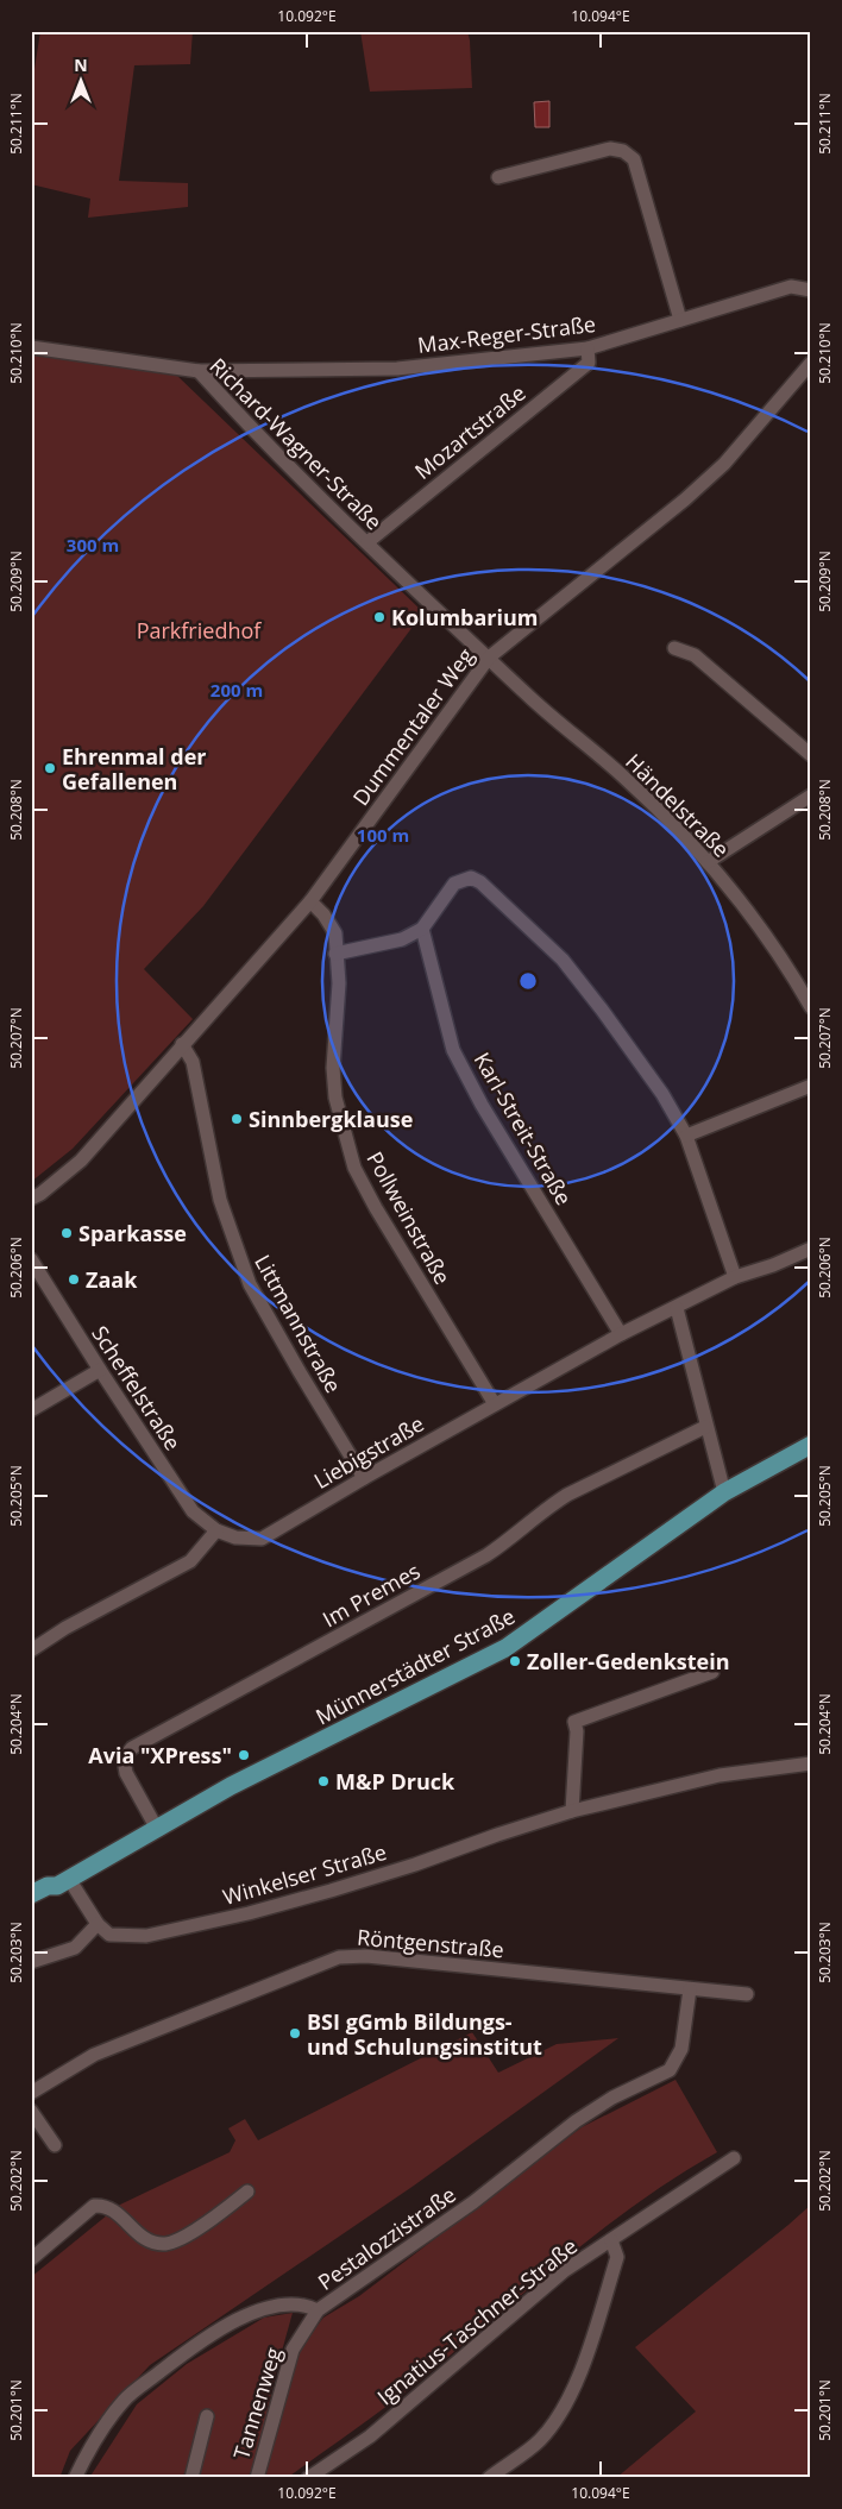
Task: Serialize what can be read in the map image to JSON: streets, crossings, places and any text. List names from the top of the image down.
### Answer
{
  "streets": {
    "main road": ["Münnerstädter Straße"],
    "street": [
      "Max-Reger-Straße",
      "Mozartstraße",
      "Richard-Wagner-Straße",
      "Dummentaler Weg",
      "Händelstraße",
      "Karl-Streit-Straße",
      "Pollweinstraße",
      "Littmannstraße",
      "Scheffelstraße",
      "Liebigstraße",
      "Im Premes",
      "Winkelser Straße",
      "Röntgenstraße",
      "Pestalozzistraße",
      "Ignatius-Taschner-Straße",
      "Tannenweg"
    ]
  },
  "crossings": [
    ["Max-Reger-Straße", "Mozartstraße"],
    ["Max-Reger-Straße", "Richard-Wagner-Straße"],
    ["Mozartstraße", "Richard-Wagner-Straße"],
    ["Richard-Wagner-Straße", "Dummentaler Weg"],
    ["Richard-Wagner-Straße", "Händelstraße"],
    ["Dummentaler Weg", "Händelstraße"],
    ["Dummentaler Weg", "Pollweinstraße"],
    ["Dummentaler Weg", "Littmannstraße"],
    ["Karl-Streit-Straße", "Liebigstraße"],
    ["Pollweinstraße", "Liebigstraße"],
    ["Littmannstraße", "Liebigstraße"],
    ["Scheffelstraße", "Liebigstraße"],
    ["Im Premes", "Münnerstädter Straße"],
    ["Röntgenstraße", "Pestalozzistraße"],
    ["Pestalozzistraße", "Tannenweg"]
  ],
  "parks": ["Parkfriedhof"],
  "places": [
    "Kolumbarium",
    "Ehrenmal der Gefallenen",
    "Sinnbergklause",
    "Sparkasse",
    "Zaak",
    "Zoller-Gedenkstein",
    "Avia \"XPress\"",
    "M&P Druck",
    "BSI gGmb Bildungs- und Schulungsinstitut"
  ],
  "north": "top",
  "coordinates": [
    "10.092°E",
    "10.094°E",
    "50.211°N",
    "50.210°N",
    "50.209°N",
    "50.208°N",
    "50.207°N",
    "50.206°N",
    "50.205°N",
    "50.204°N",
    "50.203°N",
    "50.202°N",
    "50.201°N"
  ],
  "rings": ["300 m", "200 m", "100 m"]
}
